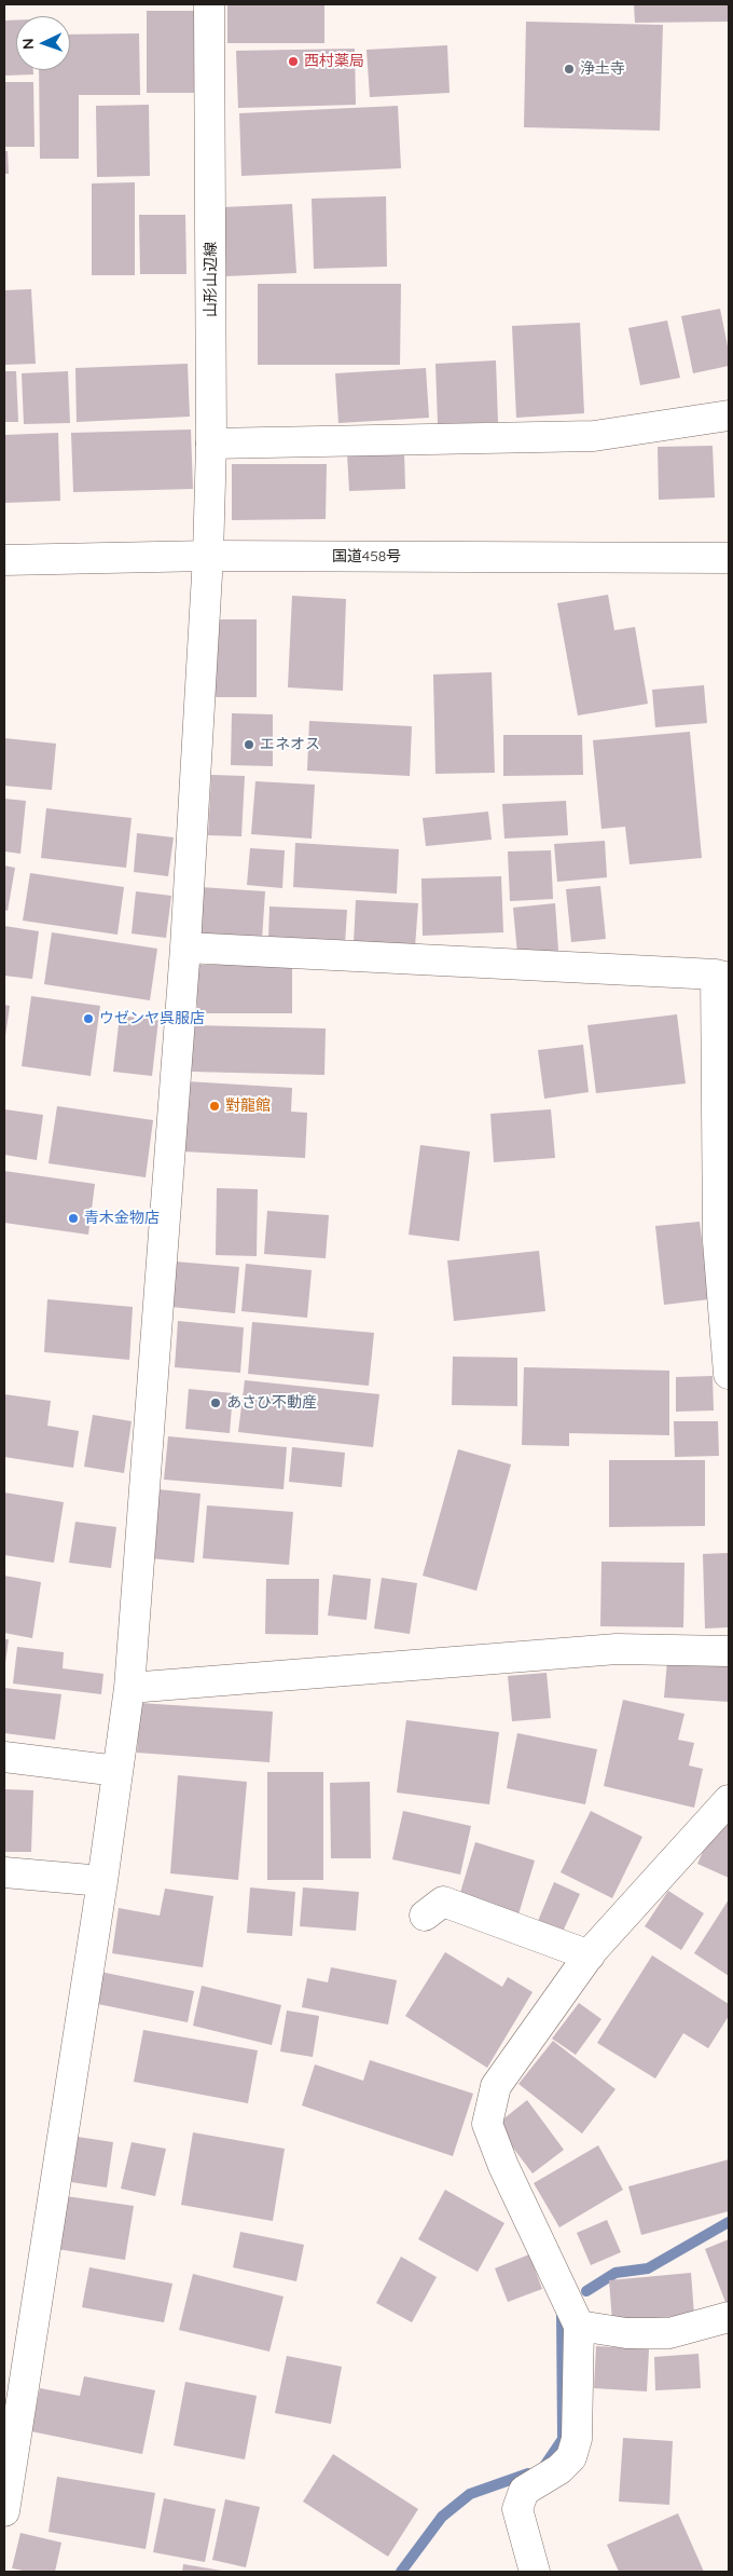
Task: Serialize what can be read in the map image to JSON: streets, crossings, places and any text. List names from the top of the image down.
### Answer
{
  "streets": {
    "main road": ["山形山辺線", "国道458号"]
  },
  "crossings": [
    ["山形山辺線", "国道458号"]
  ],
  "places": [
    "西村薬局",
    "浄土寺",
    "エネオス",
    "ウゼンヤ呉服店",
    "對龍館",
    "青木金物店",
    "あさひ不動産"
  ],
  "north": "left"
}
